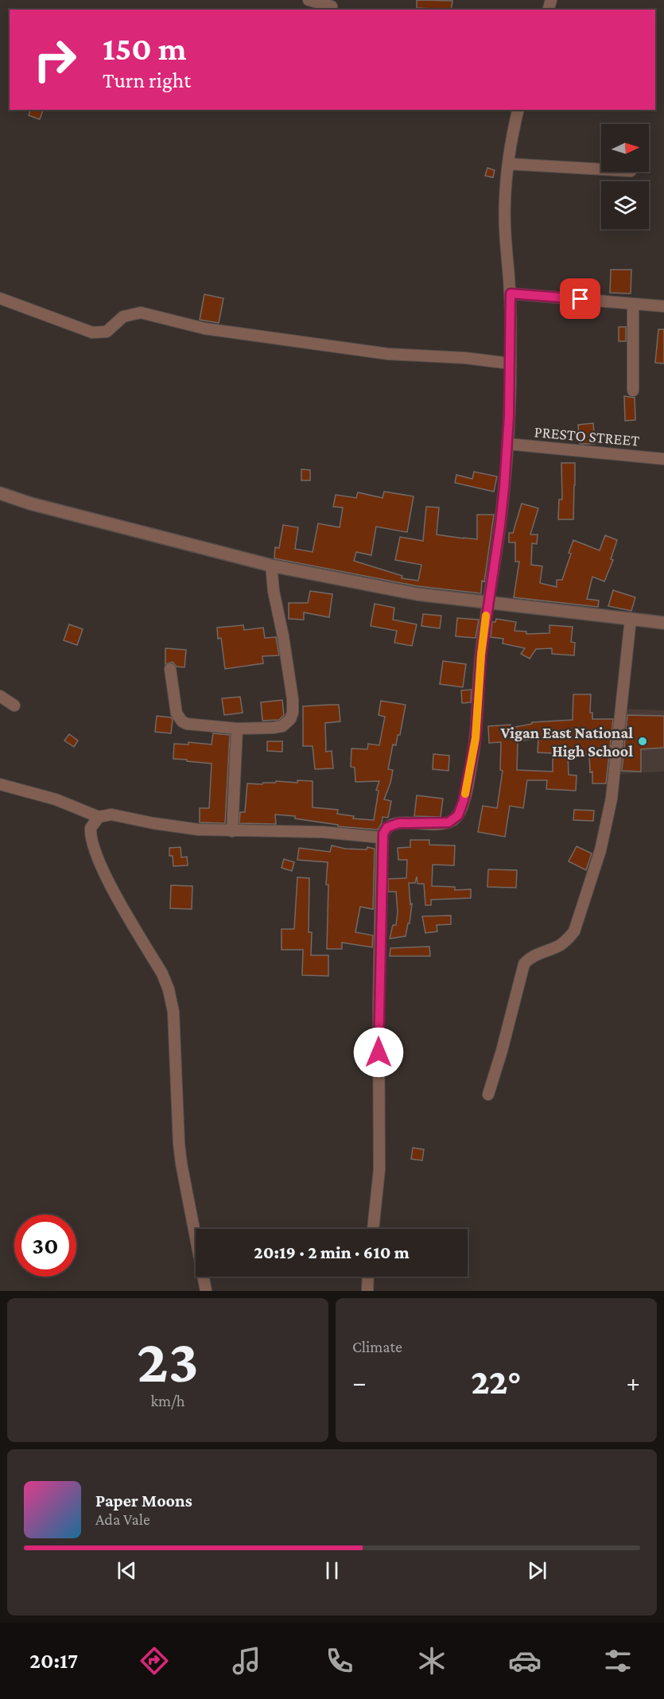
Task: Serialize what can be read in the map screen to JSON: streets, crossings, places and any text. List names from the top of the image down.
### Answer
{
  "streets": {
    "street": ["PRESTO STREET"]
  },
  "places": ["Vigan East National High School"],
  "north": "right",
  "page": {
    "turn": ["150 m", "Turn right"],
    "limit": "30",
    "trip": "20:19 · 2 min · 610 m",
    "tile": [
      ["23", "km/h"],
      "Climate"
    ],
    "heat": ["−", "22°", "+"],
    "song": ["Paper Moons", "Ada Vale"],
    "tabs": "20:17"
  }
}
